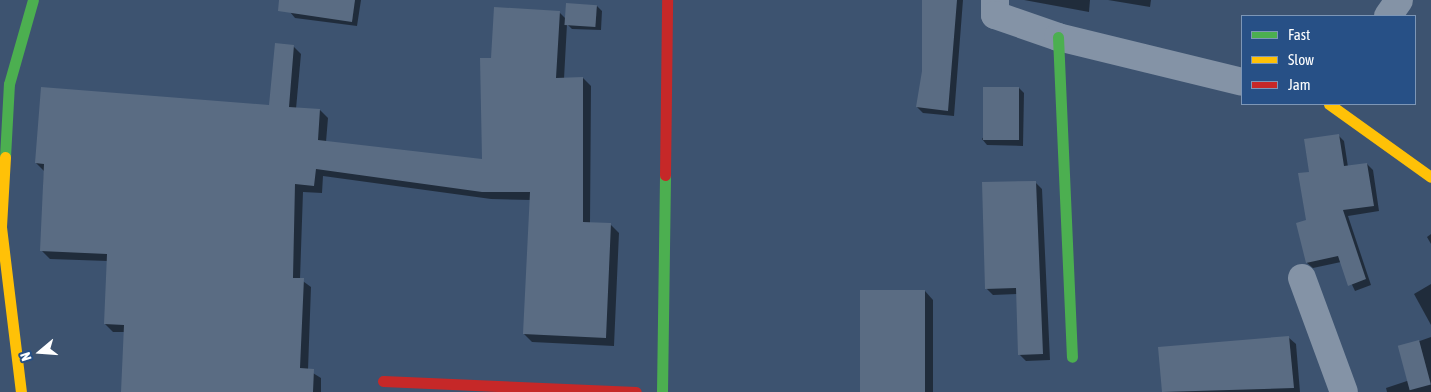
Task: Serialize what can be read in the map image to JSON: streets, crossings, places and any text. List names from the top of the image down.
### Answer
{
  "legend": ["Fast", "Slow", "Jam"],
  "north": "left"
}
